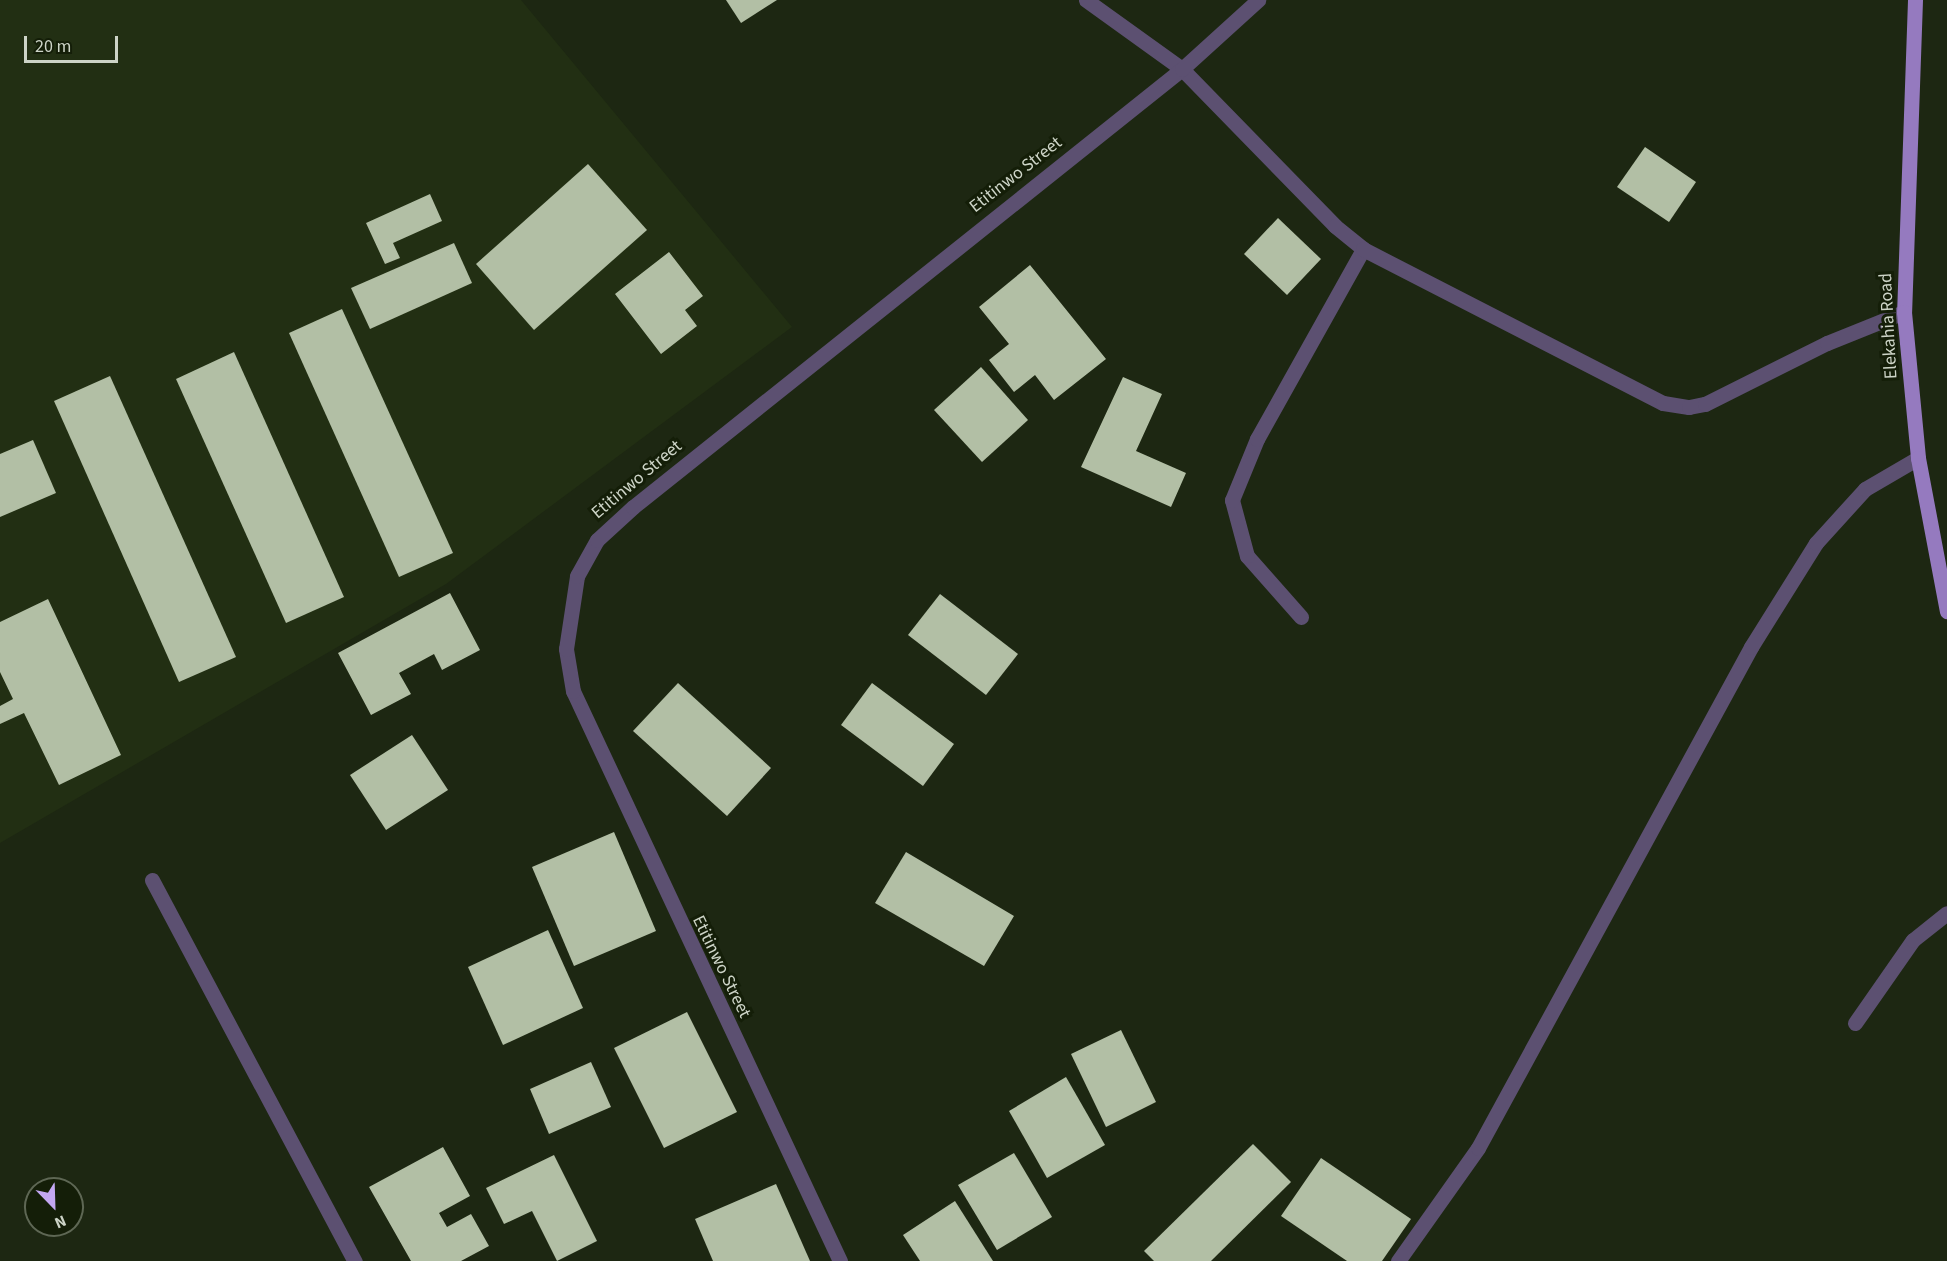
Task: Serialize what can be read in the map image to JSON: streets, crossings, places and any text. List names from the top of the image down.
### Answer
{
  "streets": {
    "main road": ["Elekahia Road"],
    "street": ["Etitinwo Street"]
  },
  "scale_bar": "20 m",
  "north": "bottom right"
}
